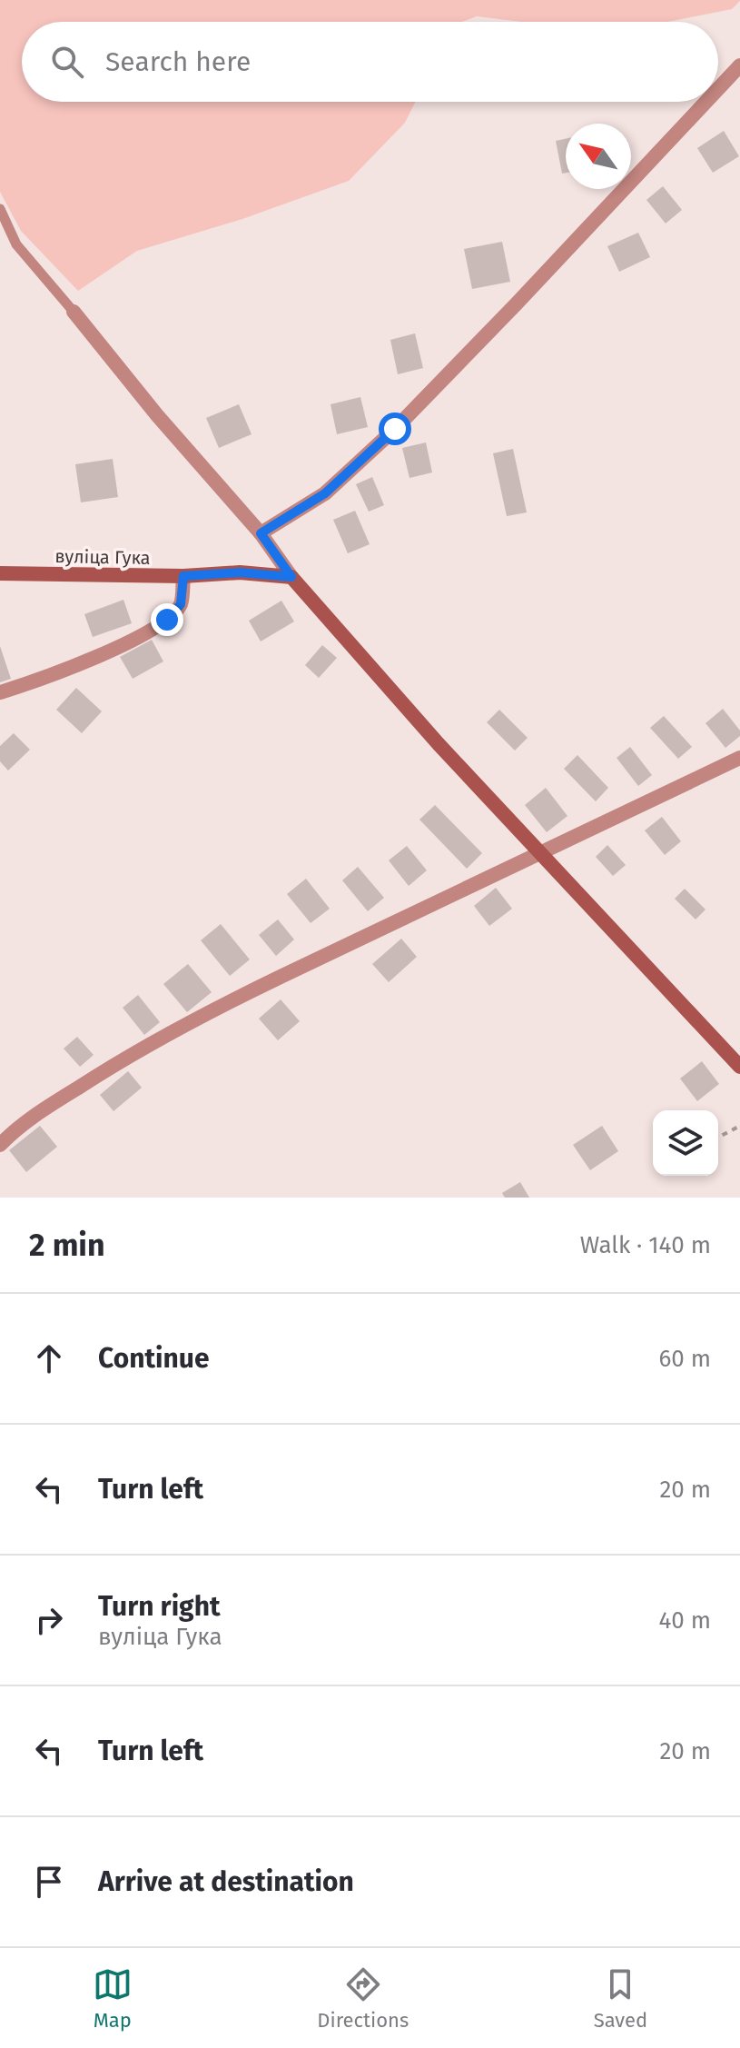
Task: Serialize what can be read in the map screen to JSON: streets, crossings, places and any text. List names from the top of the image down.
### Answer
{
  "streets": {
    "street": ["вуліца Гука"]
  },
  "north": "top left",
  "page": {
    "search": "Search here",
    "heading": ["2 min", "Walk · 140 m"],
    "list": [
      ["Continue", "60 m"],
      ["Turn left", "20 m"],
      ["Turn right", "вуліца Гука", "40 m"],
      ["Turn left", "20 m"],
      "Arrive at destination"
    ],
    "nav": ["Map", "Directions", "Saved"]
  }
}
